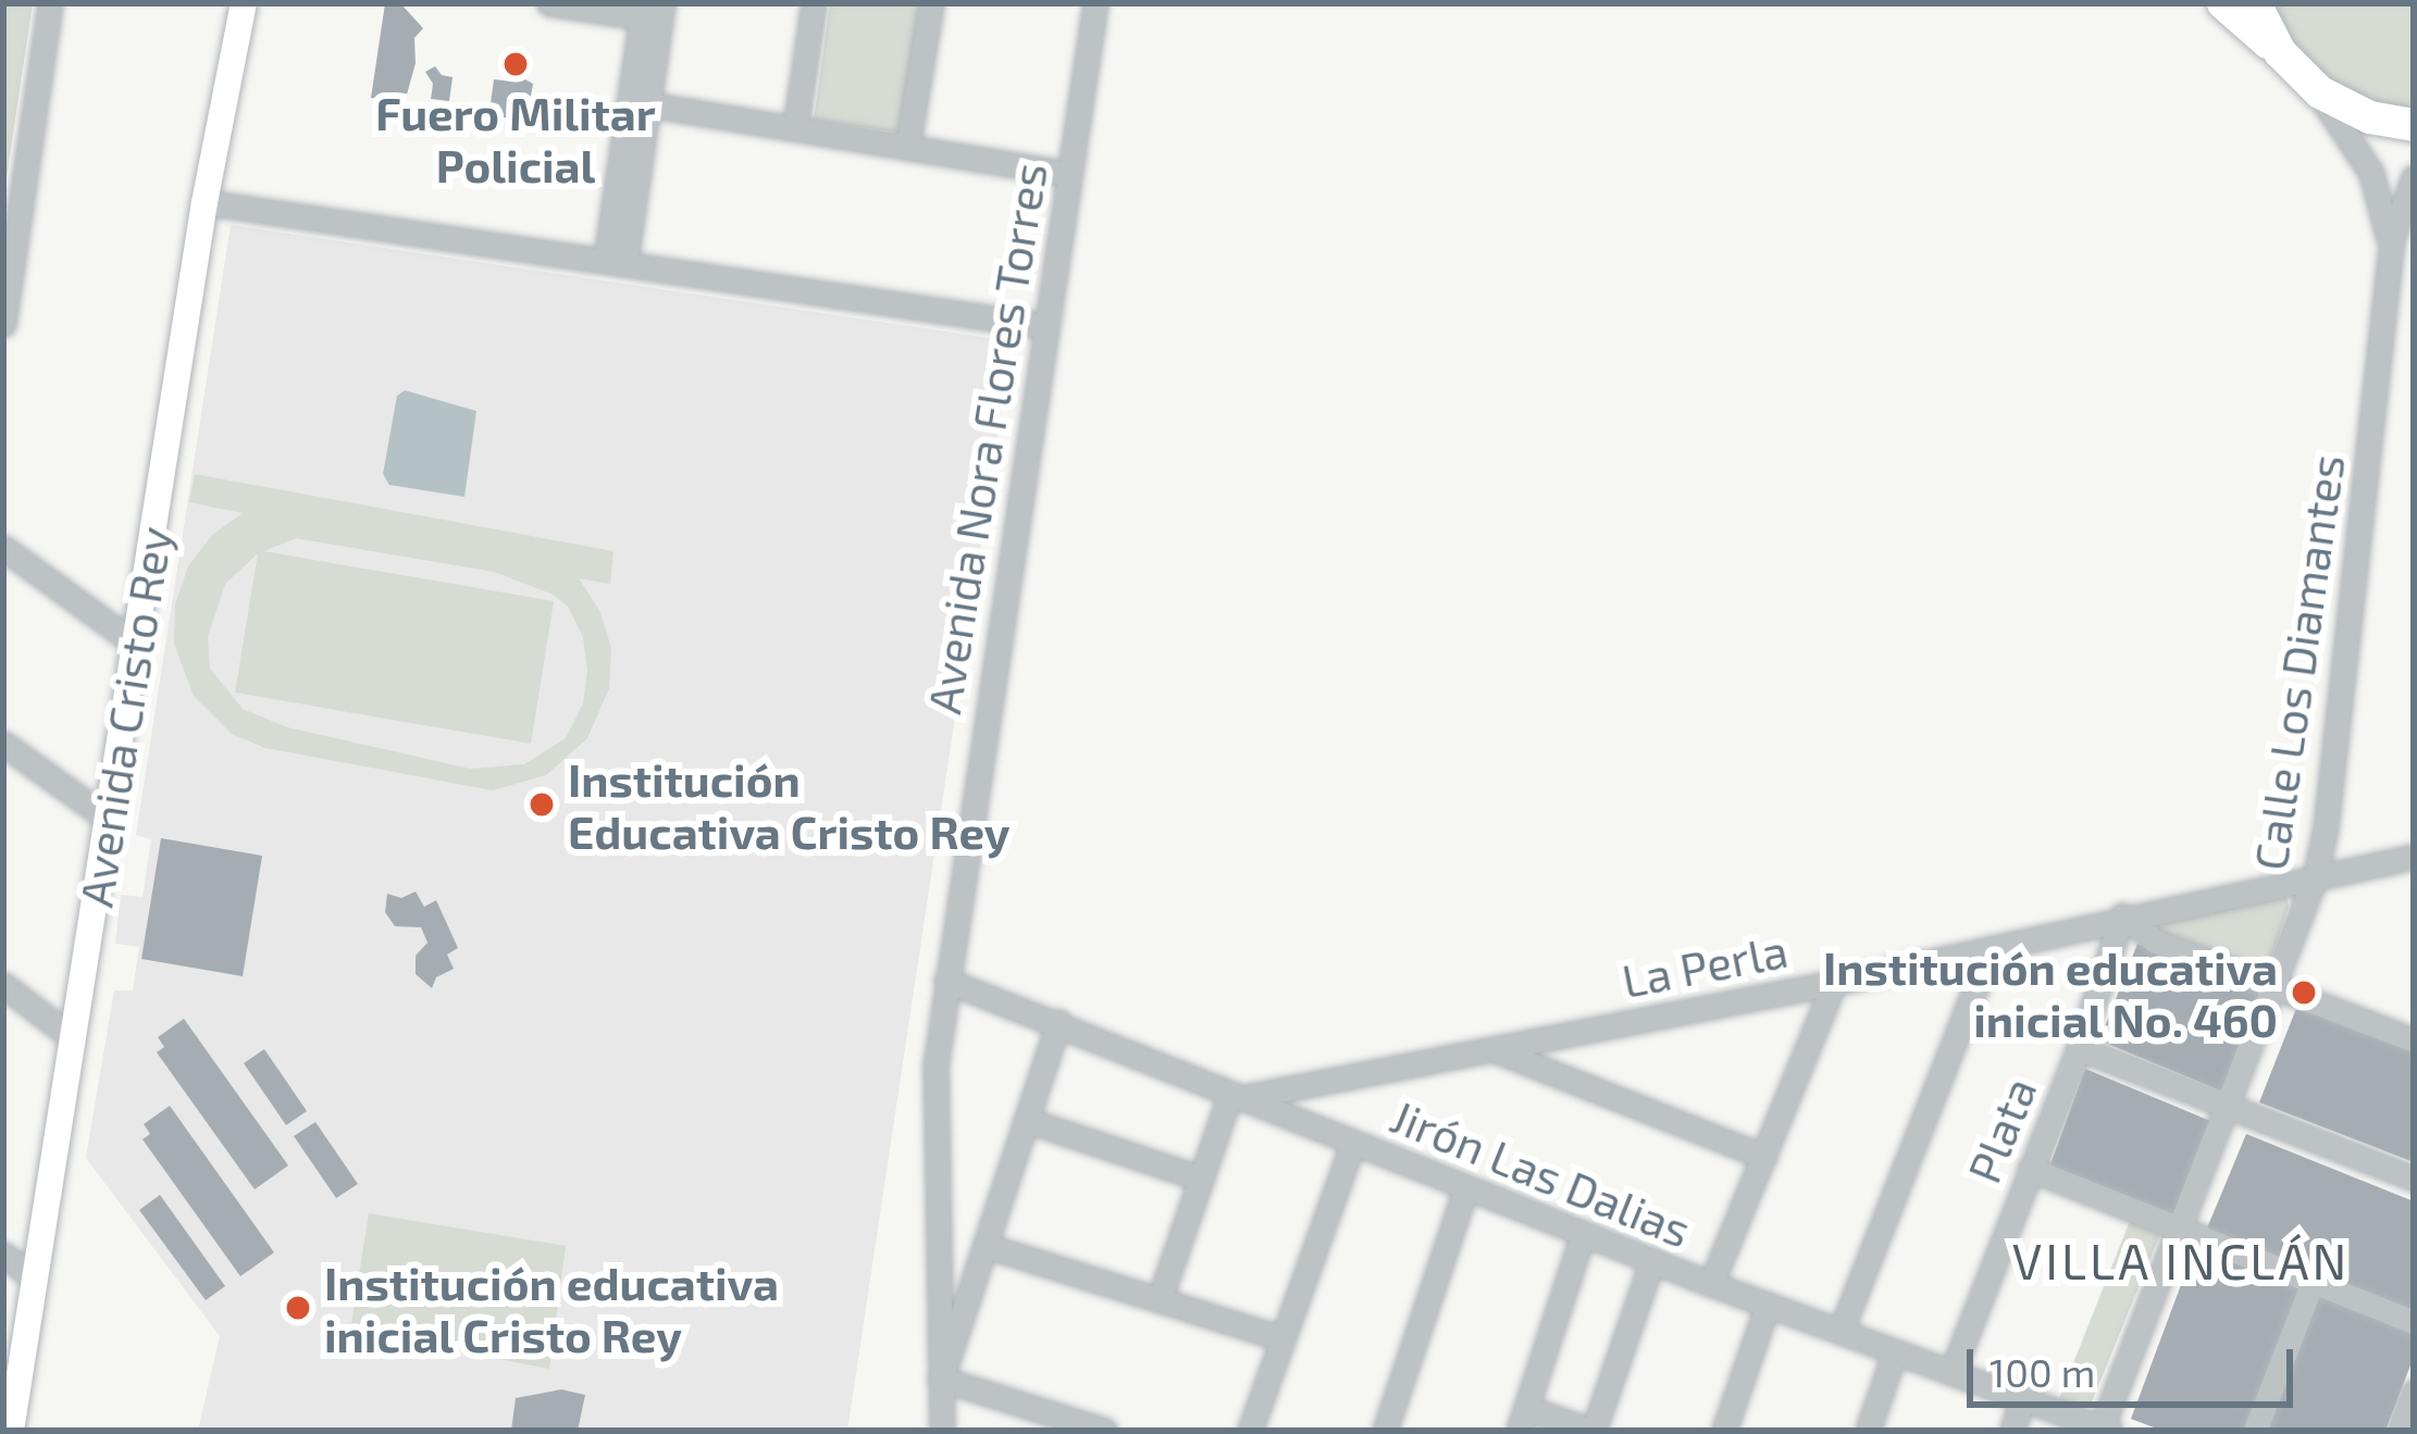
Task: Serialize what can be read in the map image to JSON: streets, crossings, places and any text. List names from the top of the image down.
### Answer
{
  "streets": {
    "main road": ["Avenida Cristo Rey"],
    "street": [
      "Avenida Nora Flores Torres",
      "Calle Los Diamantes",
      "La Perla",
      "Plata",
      "Jirón Las Dalias"
    ]
  },
  "crossings": [
    ["Avenida Nora Flores Torres", "Jirón Las Dalias"],
    ["Calle Los Diamantes", "La Perla"],
    ["Calle Los Diamantes", "Jirón Las Dalias"],
    ["La Perla", "Plata"],
    ["La Perla", "Jirón Las Dalias"],
    ["Plata", "Jirón Las Dalias"]
  ],
  "districts": ["VILLA INCLÁN"],
  "places": [
    "Fuero Militar Policial",
    "Institución Educativa Cristo Rey",
    "Institución educativa inicial No. 460",
    "Institución educativa inicial Cristo Rey"
  ],
  "scale_bar": "100 m"
}
